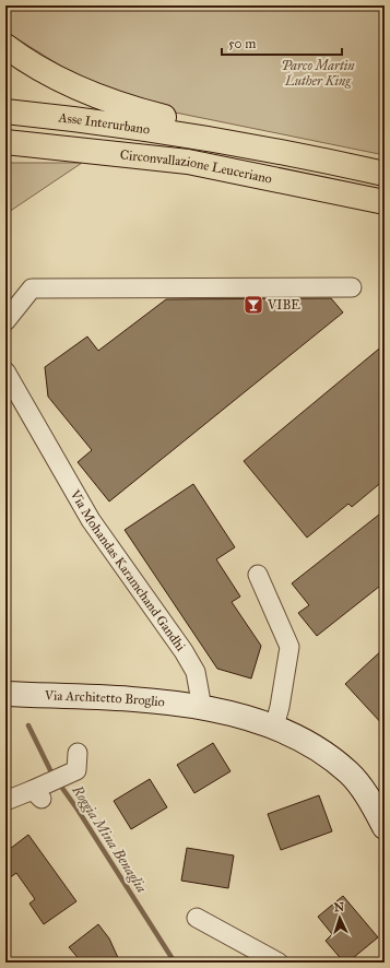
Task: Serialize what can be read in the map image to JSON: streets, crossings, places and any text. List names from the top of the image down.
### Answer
{
  "streets": {
    "highway": ["Asse Interurbano", "Circonvallazione Leuceriano"],
    "street": ["Via Mohandas Karamchand Gandhi", "Via Architetto Broglio"]
  },
  "crossings": [
    ["Asse Interurbano", "Circonvallazione Leuceriano"],
    ["Via Mohandas Karamchand Gandhi", "Via Architetto Broglio"]
  ],
  "water": ["Roggia Mina Benaglia"],
  "parks": ["Parco Martin Luther King"],
  "places": {
    "bar": ["VIBE"]
  },
  "scale_bar": "50 m",
  "north": "top"
}
